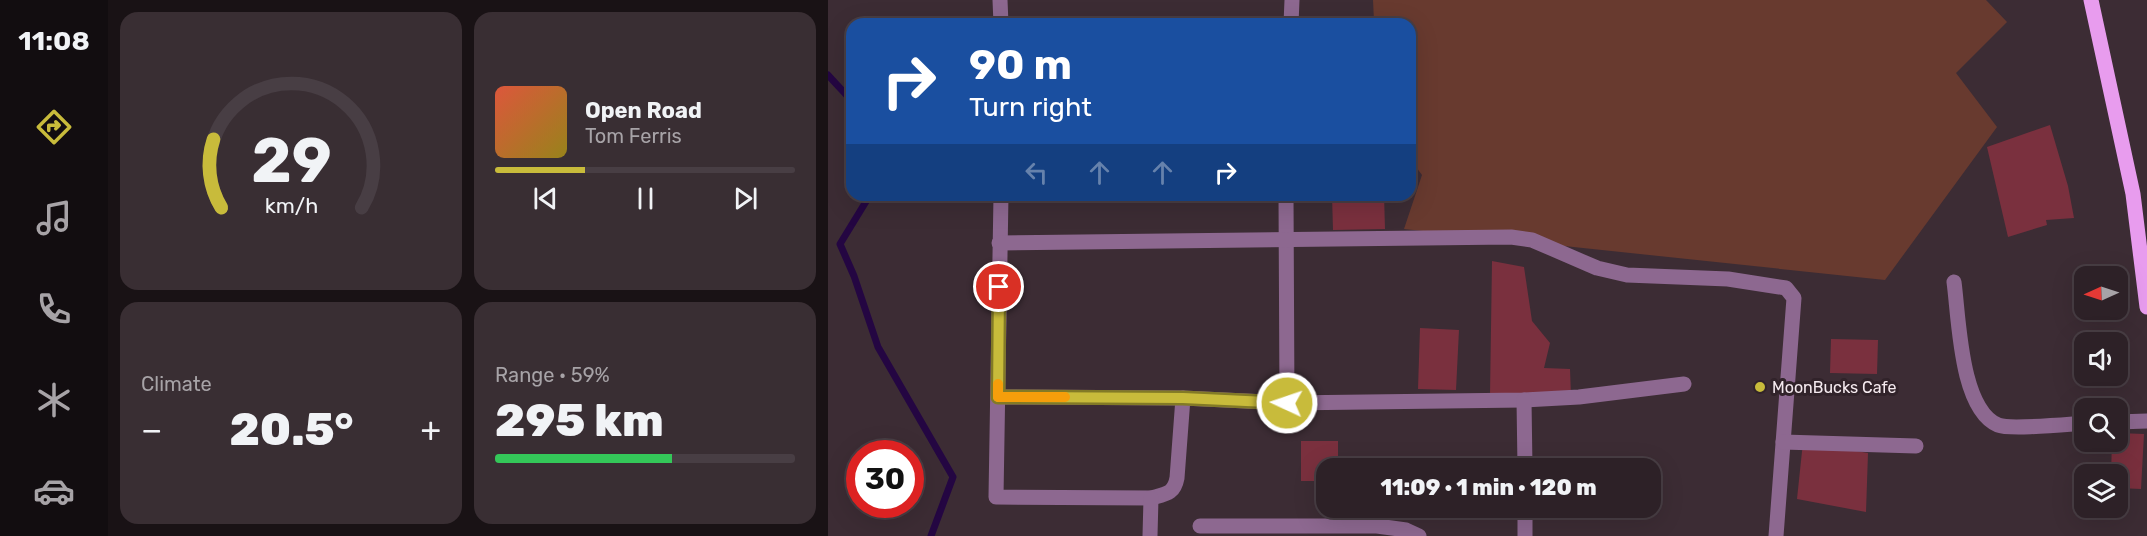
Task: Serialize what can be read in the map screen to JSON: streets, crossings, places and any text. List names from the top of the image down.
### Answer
{
  "places": ["MoonBucks Cafe"],
  "north": "left",
  "page": {
    "tabs": "11:08",
    "turn": ["90 m", "Turn right"],
    "song": ["Open Road", "Tom Ferris"],
    "tile": [
      "Climate",
      ["Range · 59%", "295 km"]
    ],
    "heat": ["−", "20.5°", "+"],
    "limit": "30",
    "trip": "11:09 · 1 min · 120 m",
    "gauge": ["29", "km/h"]
  }
}
